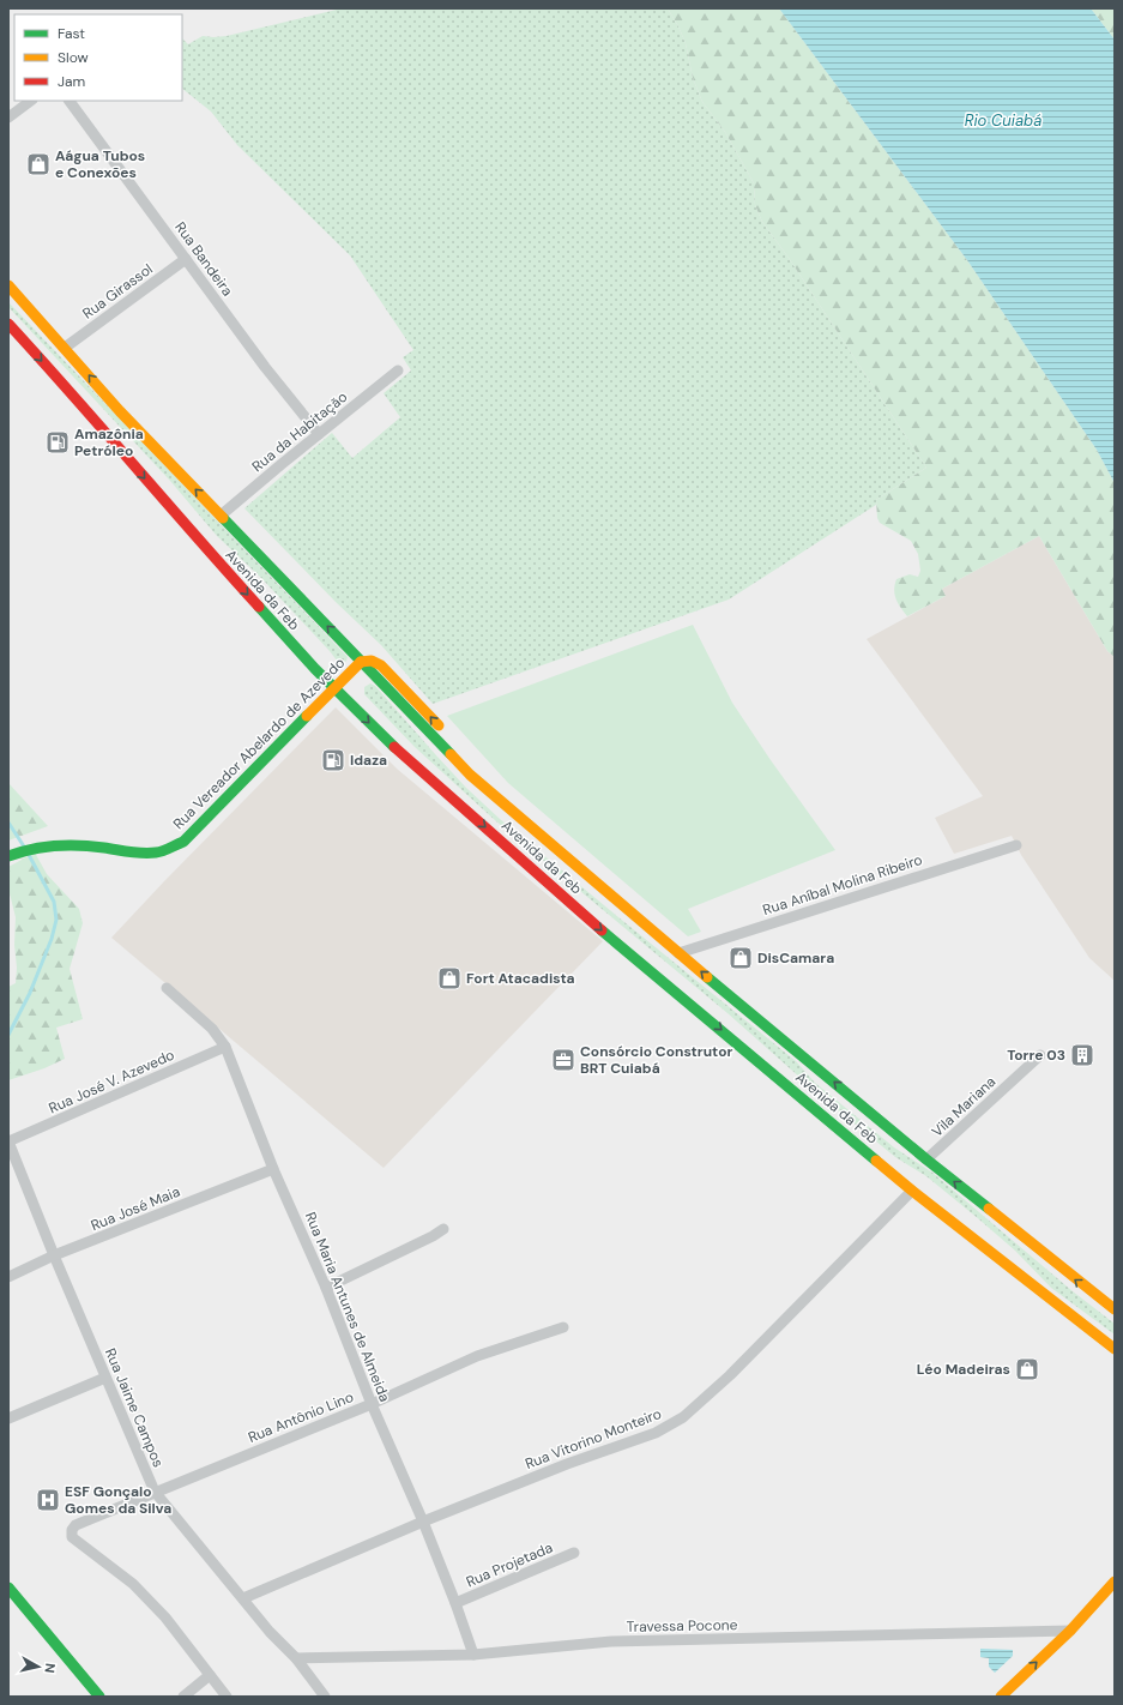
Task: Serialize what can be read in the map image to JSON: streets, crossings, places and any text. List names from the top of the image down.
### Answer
{
  "streets": {
    "main road": ["Avenida da Feb", "Rua Vereador Abelardo de Azevedo"],
    "street": [
      "Rua Bandeira",
      "Rua Girassol",
      "Rua da Habitação",
      "Rua Aníbal Molina Ribeiro",
      "Rua José V. Azevedo",
      "Vila Mariana",
      "Rua José Maia",
      "Rua Maria Antunes de Almeida",
      "Rua Jaime Campos",
      "Rua Antônio Lino",
      "Rua Vitorino Monteiro",
      "Rua Projetada",
      "Travessa Pocone"
    ]
  },
  "crossings": [
    ["Rua Bandeira", "Rua Girassol"],
    ["Rua Bandeira", "Rua da Habitação"],
    ["Rua Girassol", "Avenida da Feb"],
    ["Rua da Habitação", "Avenida da Feb"],
    ["Avenida da Feb", "Rua Vereador Abelardo de Azevedo"],
    ["Avenida da Feb", "Rua Aníbal Molina Ribeiro"],
    ["Avenida da Feb", "Vila Mariana"],
    ["Avenida da Feb", "Rua Vitorino Monteiro"],
    ["Rua José V. Azevedo", "Rua Maria Antunes de Almeida"],
    ["Rua José V. Azevedo", "Rua Jaime Campos"],
    ["Rua José Maia", "Rua Maria Antunes de Almeida"],
    ["Rua José Maia", "Rua Jaime Campos"],
    ["Rua Maria Antunes de Almeida", "Rua Antônio Lino"],
    ["Rua Maria Antunes de Almeida", "Rua Vitorino Monteiro"],
    ["Rua Maria Antunes de Almeida", "Rua Projetada"],
    ["Rua Maria Antunes de Almeida", "Travessa Pocone"],
    ["Rua Jaime Campos", "Rua Antônio Lino"],
    ["Rua Jaime Campos", "Rua Vitorino Monteiro"],
    ["Rua Jaime Campos", "Travessa Pocone"]
  ],
  "water": ["Rio Cuiabá"],
  "places": {
    "shop": [
      "Aágua Tubos e Conexões",
      "DisCamara",
      "Fort Atacadista",
      "Léo Madeiras"
    ],
    "fuel station": ["Amazônia Petróleo", "Idaza"],
    "building": ["Torre 03"],
    "office": ["Consórcio Construtor BRT Cuiabá"],
    "hospital": ["ESF Gonçalo Gomes da Silva"]
  },
  "legend": ["Fast", "Slow", "Jam"],
  "north": "right"
}
